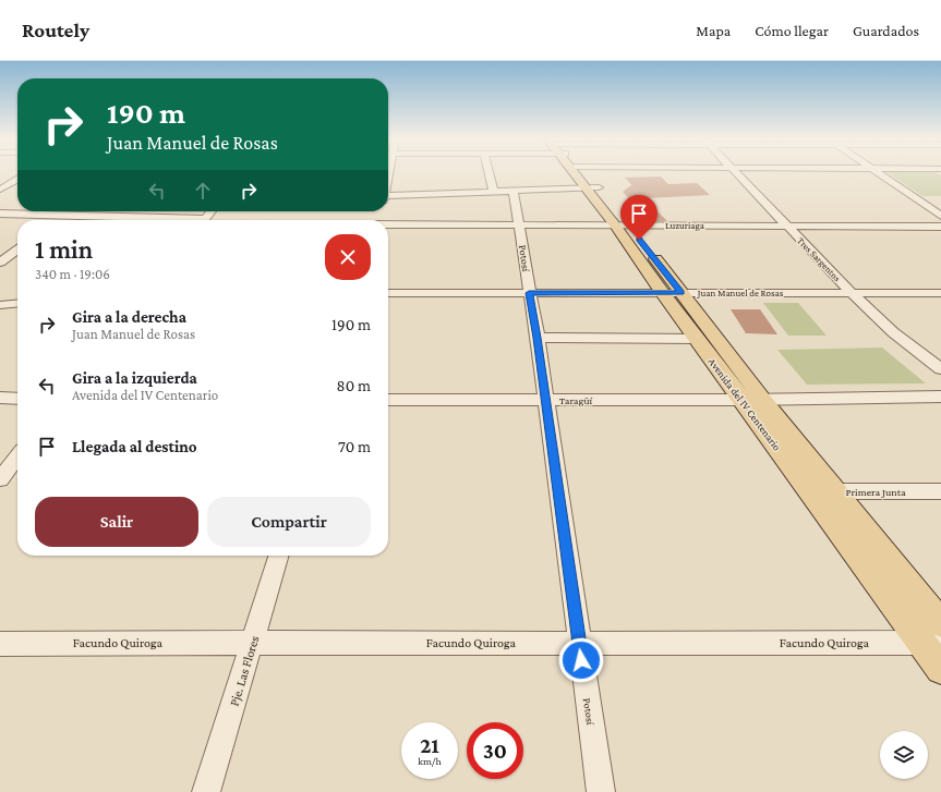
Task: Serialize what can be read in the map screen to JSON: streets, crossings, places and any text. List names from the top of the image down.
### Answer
{
  "streets": {
    "main road": ["Avenida del IV Centenario"],
    "street": [
      "Luzuriaga",
      "Potosí",
      "Tres Sargentos",
      "Juan Manuel de Rosas",
      "Taragüí",
      "Primera Junta",
      "Facundo Quiroga",
      "Pje. Las Flores"
    ]
  },
  "crossings": [
    ["Luzuriaga", "Potosí"],
    ["Luzuriaga", "Tres Sargentos"],
    ["Luzuriaga", "Avenida del IV Centenario"],
    ["Potosí", "Juan Manuel de Rosas"],
    ["Potosí", "Taragüí"],
    ["Potosí", "Facundo Quiroga"],
    ["Tres Sargentos", "Juan Manuel de Rosas"],
    ["Juan Manuel de Rosas", "Avenida del IV Centenario"],
    ["Taragüí", "Avenida del IV Centenario"],
    ["Avenida del IV Centenario", "Primera Junta"],
    ["Avenida del IV Centenario", "Facundo Quiroga"],
    ["Facundo Quiroga", "Pje. Las Flores"]
  ],
  "page": {
    "header": "Routely",
    "nav": ["Mapa", "Cómo llegar", "Guardados"],
    "turn": ["190 m", "Juan Manuel de Rosas"],
    "heading": ["1 min", "340 m · 19:06"],
    "list": [
      {
        "name": "Gira a la derecha",
        "note": "Juan Manuel de Rosas",
        "value": "190 m"
      },
      {
        "name": "Gira a la izquierda",
        "note": "Avenida del IV Centenario",
        "value": "80 m"
      },
      {
        "name": "Llegada al destino",
        "value": "70 m"
      }
    ],
    "buttons": ["Salir", "Compartir"],
    "speed": "21 km/h",
    "limit": "30"
  }
}
